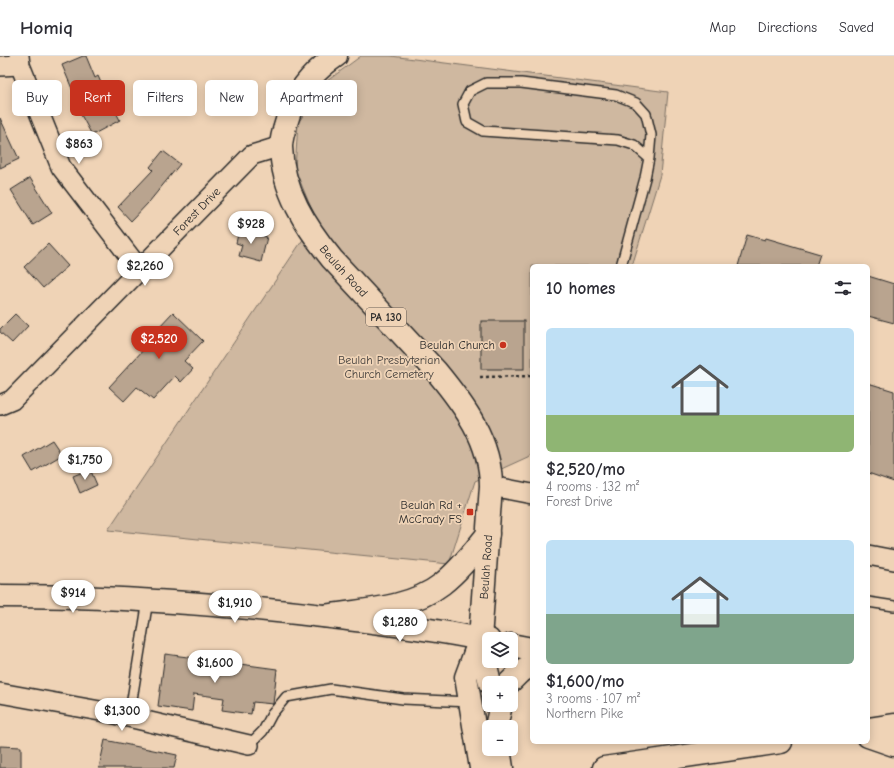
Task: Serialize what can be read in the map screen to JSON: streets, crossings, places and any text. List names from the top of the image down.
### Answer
{
  "streets": {
    "main road": ["Beulah Road", "PA 130"],
    "street": ["Forest Drive"]
  },
  "crossings": [
    ["Forest Drive", "Beulah Road"]
  ],
  "parks": ["Beulah Presbyterian Church Cemetery"],
  "places": {
    "other": ["Beulah Church"],
    "transit": ["Beulah Rd + McCrady FS"]
  },
  "page": {
    "header": "Homiq",
    "nav": ["Map", "Directions", "Saved"],
    "chip": [
      "Buy",
      "Rent",
      "Filters",
      "New",
      "Apartment"
    ],
    "price": [
      "$863",
      "$928",
      "$2,260",
      "$2,520",
      "$1,750",
      "$914",
      "$1,910",
      "$1,280",
      "$1,600",
      "$1,300"
    ],
    "heading": "10 homes",
    "list": [
      {
        "name": "$2,520/mo",
        "note": "4 rooms · 132 m² · Forest Drive"
      },
      {
        "name": "$1,600/mo",
        "note": "3 rooms · 107 m² · Northern Pike"
      }
    ],
    "map_buttons": ["+", "−"]
  }
}
